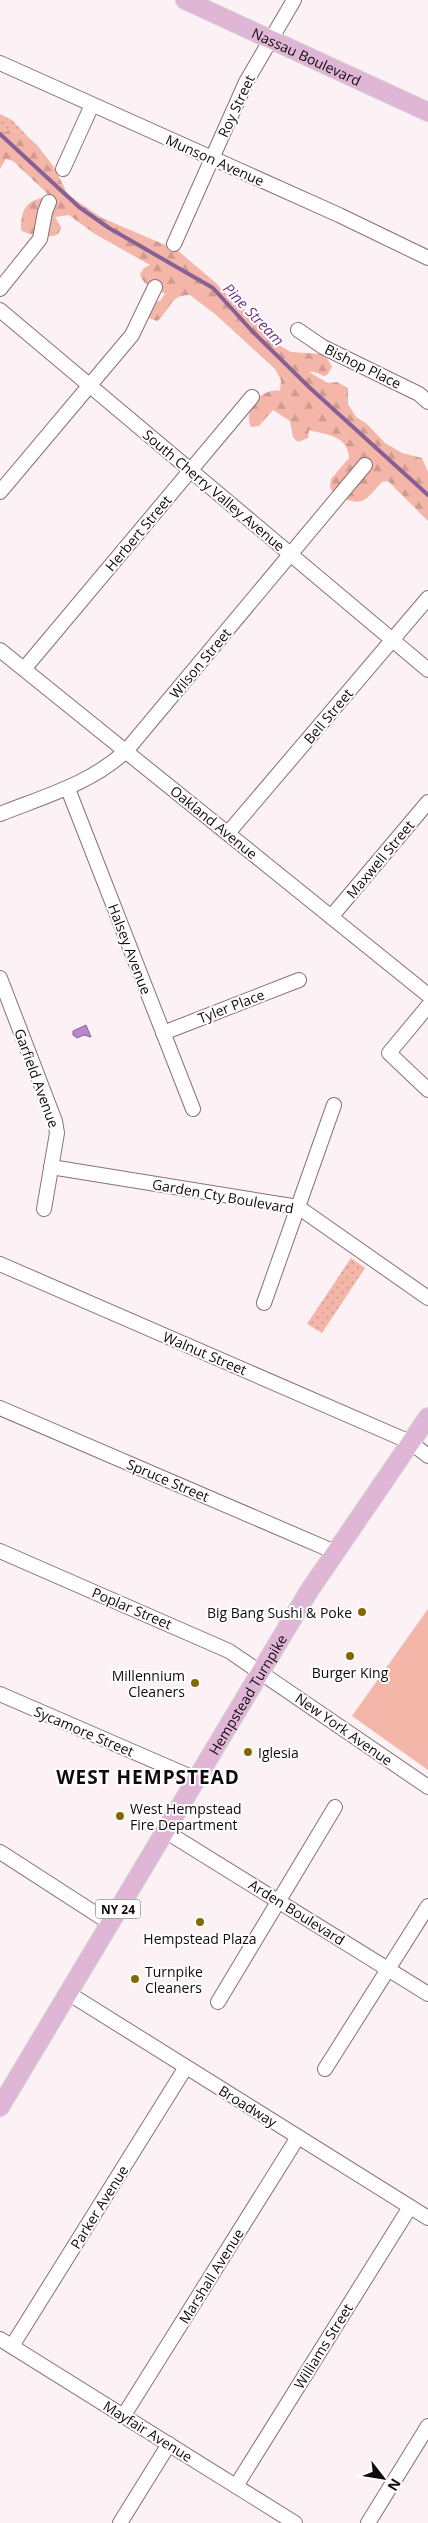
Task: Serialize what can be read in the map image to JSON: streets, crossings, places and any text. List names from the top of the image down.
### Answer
{
  "streets": {
    "main road": ["Nassau Boulevard", "Hempstead Turnpike", "NY 24"],
    "street": [
      "Roy Street",
      "Munson Avenue",
      "Bishop Place",
      "South Cherry Valley Avenue",
      "Herbert Street",
      "Wilson Street",
      "Bell Street",
      "Oakland Avenue",
      "Maxwell Street",
      "Halsey Avenue",
      "Tyler Place",
      "Garfield Avenue",
      "Garden Cty Boulevard",
      "Walnut Street",
      "Spruce Street",
      "Poplar Street",
      "New York Avenue",
      "Sycamore Street",
      "Arden Boulevard",
      "Broadway",
      "Parker Avenue",
      "Marshall Avenue",
      "Williams Street",
      "Mayfair Avenue"
    ]
  },
  "crossings": [
    ["Nassau Boulevard", "Roy Street"],
    ["Roy Street", "Munson Avenue"],
    ["South Cherry Valley Avenue", "Herbert Street"],
    ["South Cherry Valley Avenue", "Wilson Street"],
    ["South Cherry Valley Avenue", "Bell Street"],
    ["Herbert Street", "Oakland Avenue"],
    ["Wilson Street", "Oakland Avenue"],
    ["Wilson Street", "Halsey Avenue"],
    ["Bell Street", "Oakland Avenue"],
    ["Oakland Avenue", "Maxwell Street"],
    ["Halsey Avenue", "Tyler Place"],
    ["Garfield Avenue", "Garden Cty Boulevard"],
    ["Walnut Street", "Hempstead Turnpike"],
    ["Spruce Street", "Hempstead Turnpike"],
    ["Poplar Street", "Hempstead Turnpike"],
    ["Poplar Street", "New York Avenue"],
    ["Hempstead Turnpike", "New York Avenue"],
    ["Hempstead Turnpike", "Sycamore Street"],
    ["Hempstead Turnpike", "Arden Boulevard"],
    ["Hempstead Turnpike", "Broadway"],
    ["Broadway", "Parker Avenue"],
    ["Broadway", "Marshall Avenue"],
    ["Broadway", "Williams Street"],
    ["Parker Avenue", "Mayfair Avenue"],
    ["Marshall Avenue", "Mayfair Avenue"],
    ["Williams Street", "Mayfair Avenue"]
  ],
  "districts": ["WEST HEMPSTEAD"],
  "water": ["Pine Stream"],
  "places": [
    "Big Bang Sushi & Poke",
    "Burger King",
    "Millennium Cleaners",
    "Iglesia",
    "West Hempstead Fire Department",
    "Hempstead Plaza",
    "Turnpike Cleaners"
  ],
  "north": "bottom right"
}
